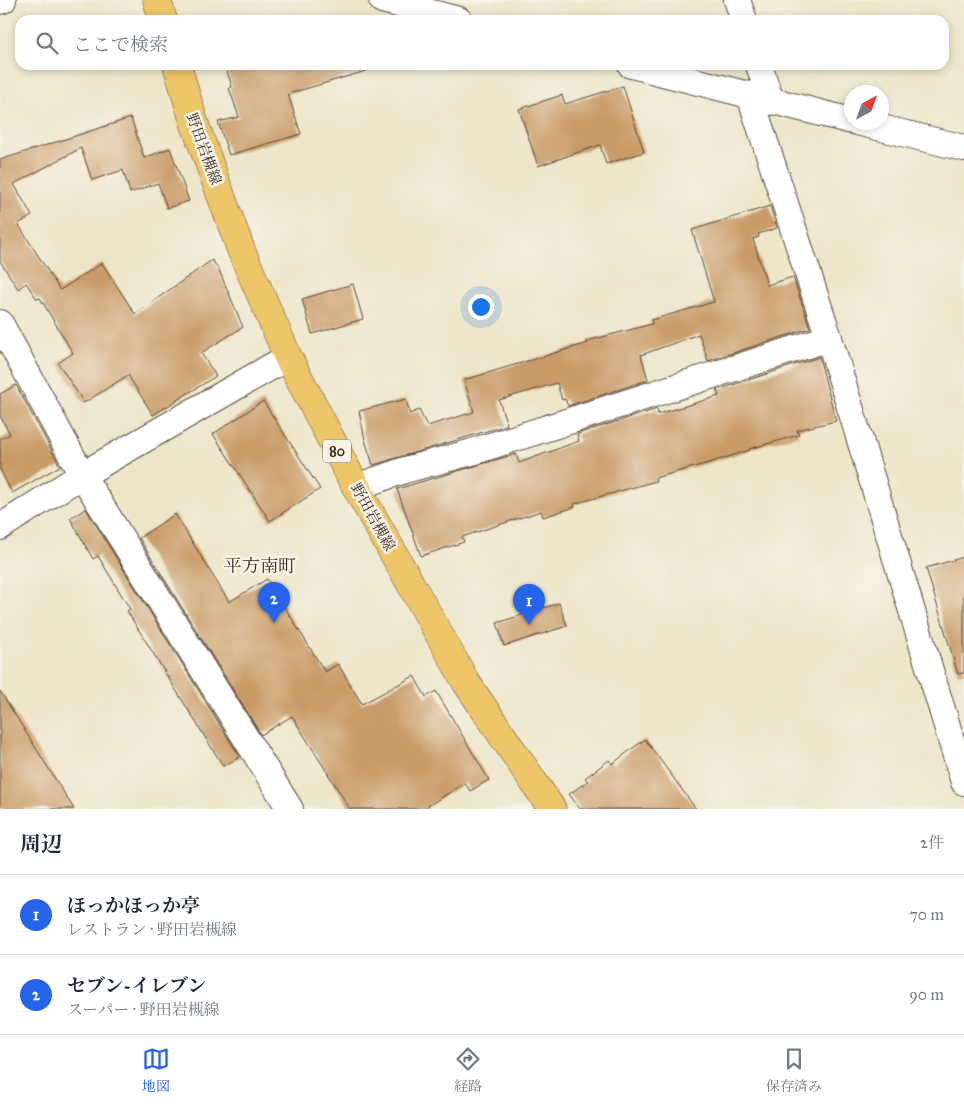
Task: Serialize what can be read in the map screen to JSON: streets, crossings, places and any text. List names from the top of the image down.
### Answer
{
  "streets": {
    "main road": ["野田岩槻線", "80"]
  },
  "districts": ["平方南町"],
  "north": "top right",
  "page": {
    "search": "ここで検索",
    "pins": ["2", "1"],
    "heading": ["周辺", "2件"],
    "list": [
      {
        "mark": "1",
        "name": "ほっかほっか亭",
        "note": "レストラン · 野田岩槻線",
        "value": "70 m"
      },
      {
        "mark": "2",
        "name": "セブン-イレブン",
        "note": "スーパー · 野田岩槻線",
        "value": "90 m"
      }
    ],
    "nav": ["地図", "経路", "保存済み"]
  }
}
